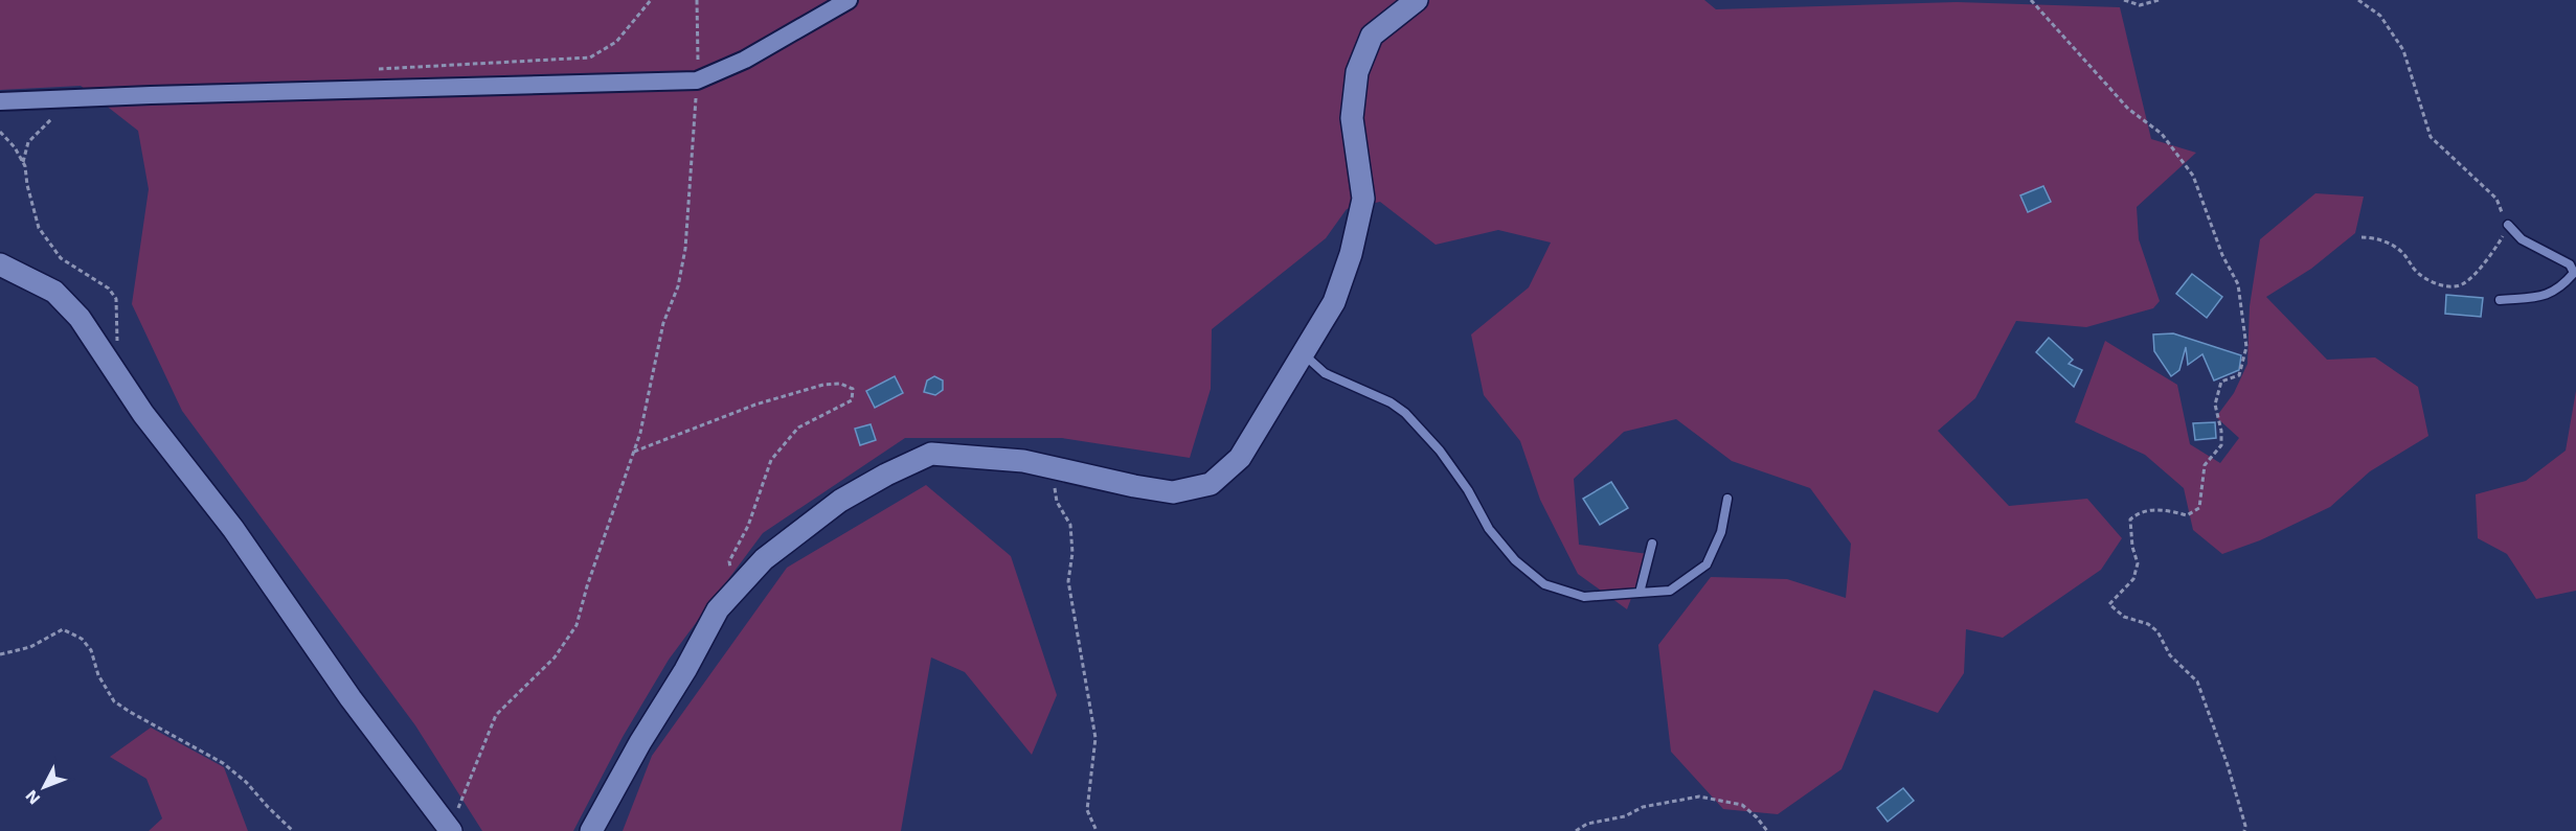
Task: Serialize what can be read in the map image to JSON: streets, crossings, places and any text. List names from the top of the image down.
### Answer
{
  "north": "bottom left"
}
